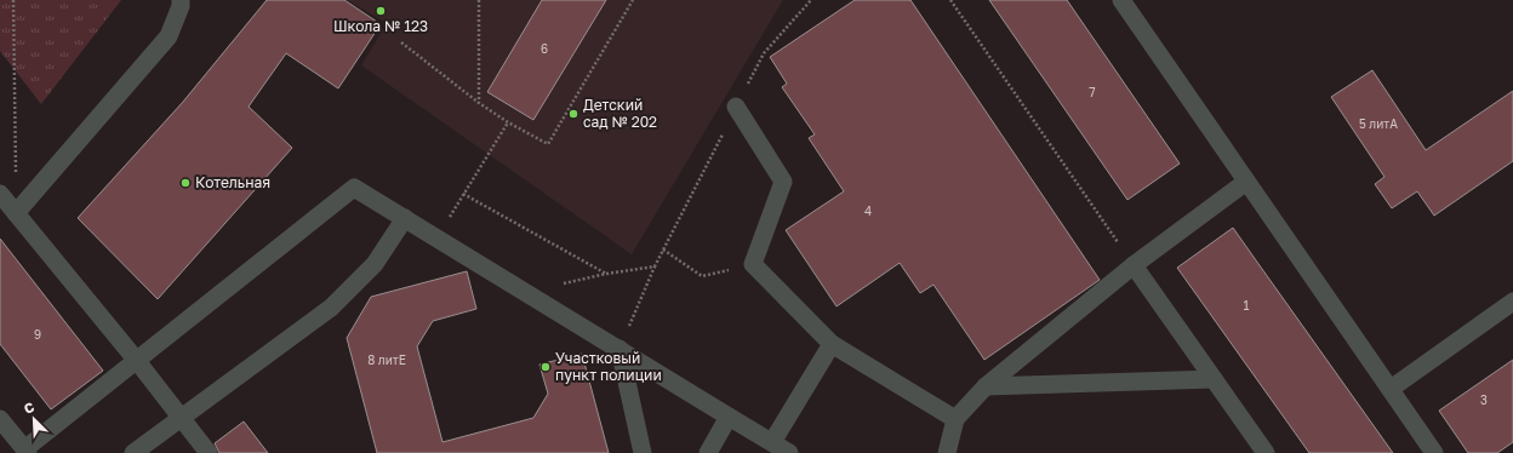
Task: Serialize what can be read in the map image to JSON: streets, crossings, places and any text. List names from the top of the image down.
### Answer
{
  "places": [
    "Школа № 123",
    "Детский сад № 202",
    "Котельная",
    "Участковый пункт полиции"
  ],
  "house_numbers": [
    "6",
    "7",
    "5 литА",
    "4",
    "1",
    "9",
    "8 литЕ",
    "3"
  ],
  "north": "top left"
}
